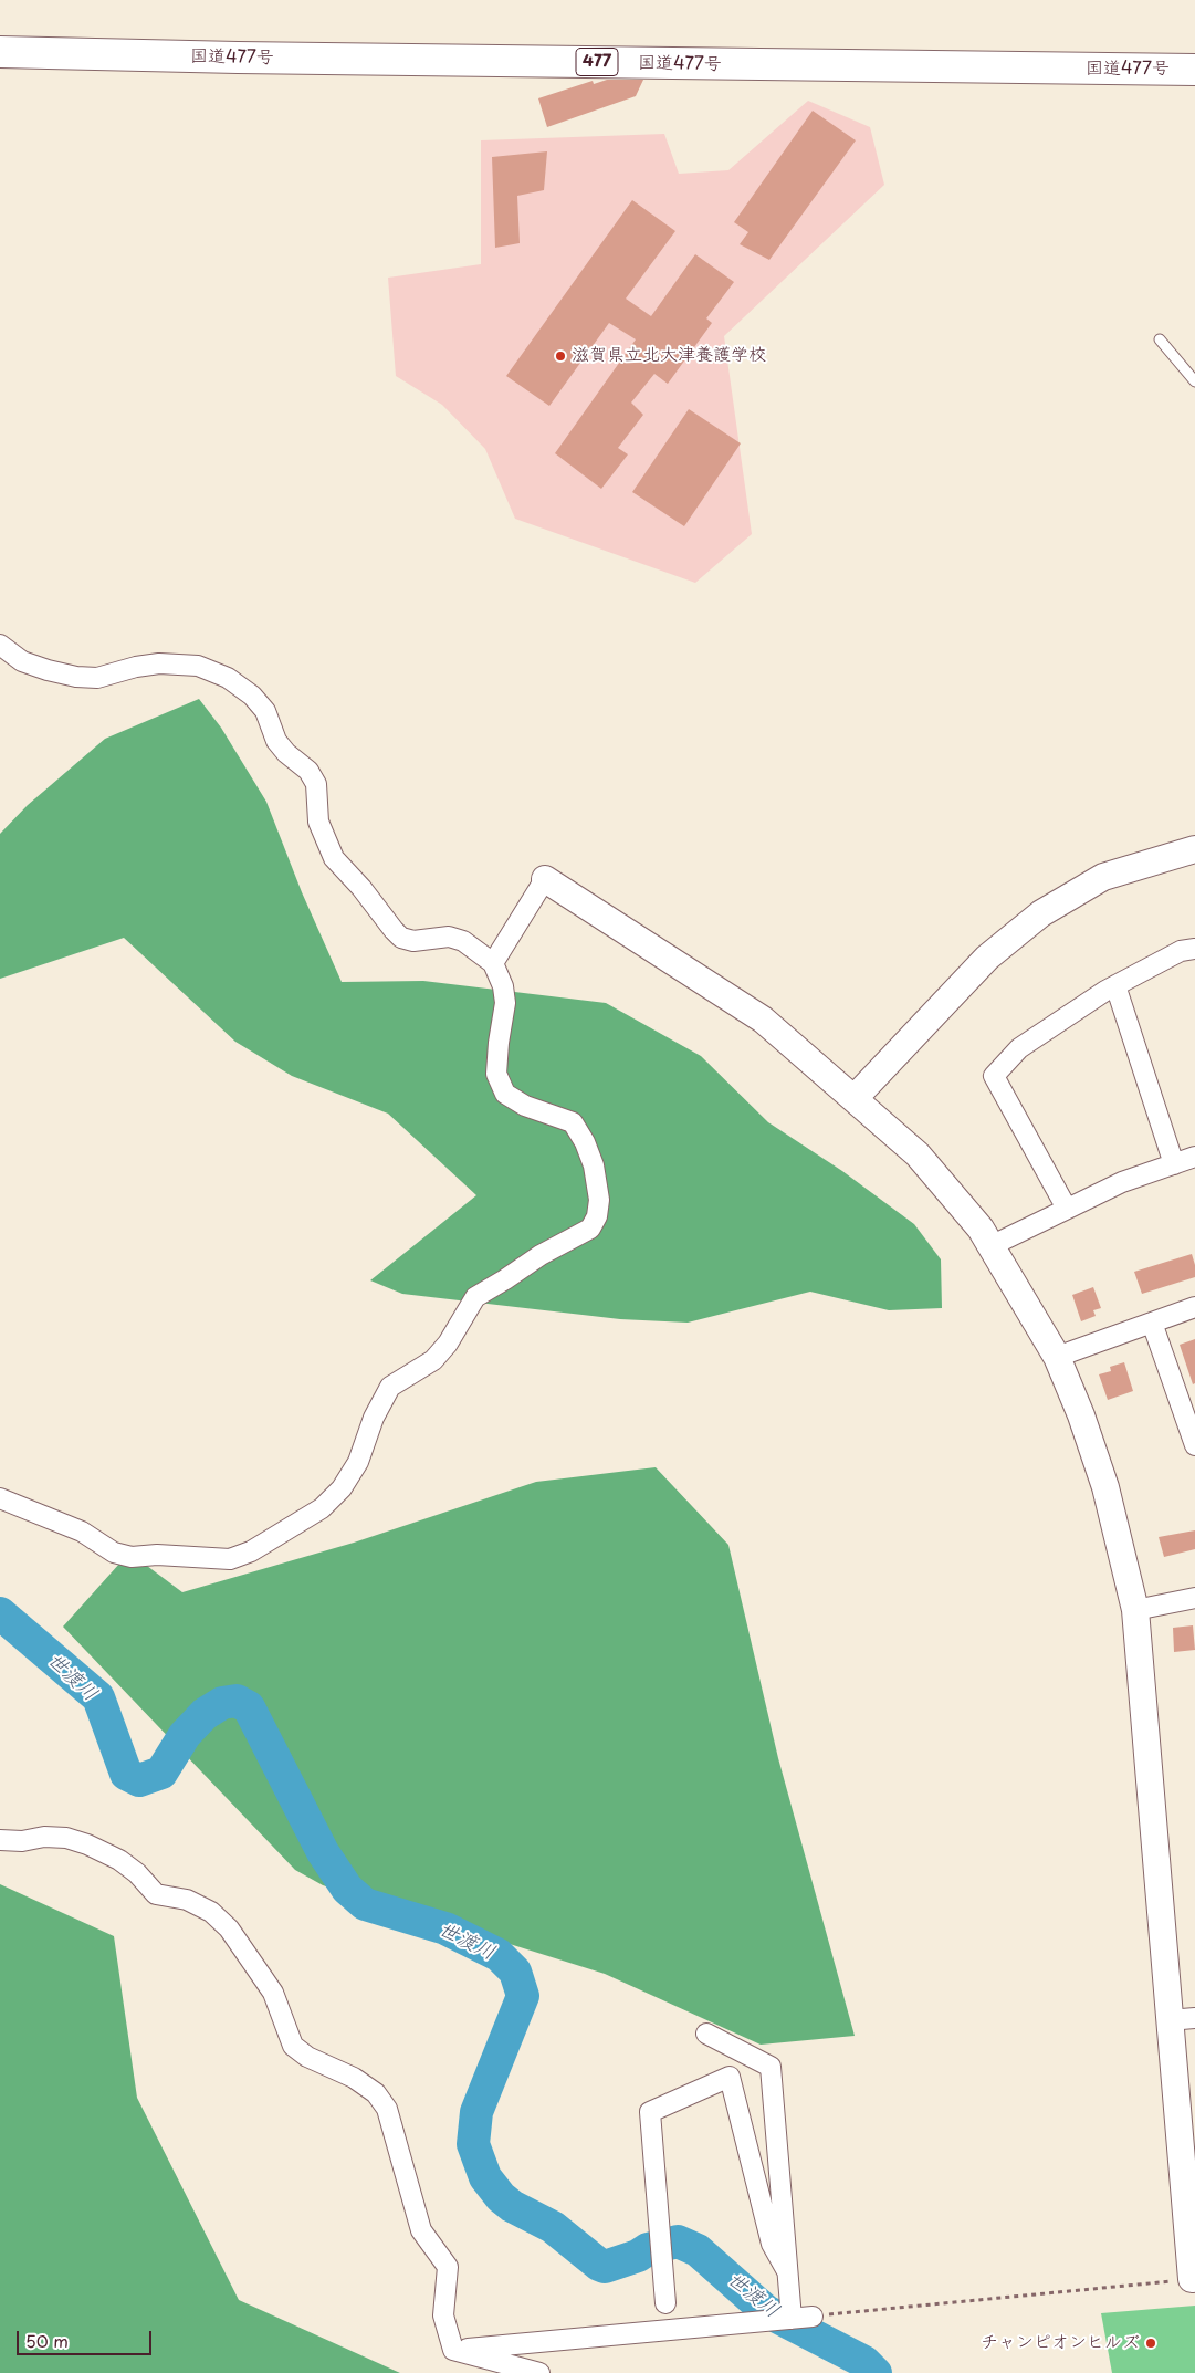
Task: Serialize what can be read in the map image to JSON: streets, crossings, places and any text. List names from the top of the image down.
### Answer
{
  "streets": {
    "highway": ["国道477号", "477"]
  },
  "water": ["世渡川"],
  "places": ["滋賀県立北大津養護学校", "チャンピオンヒルズ"],
  "scale_bar": "50 m"
}
